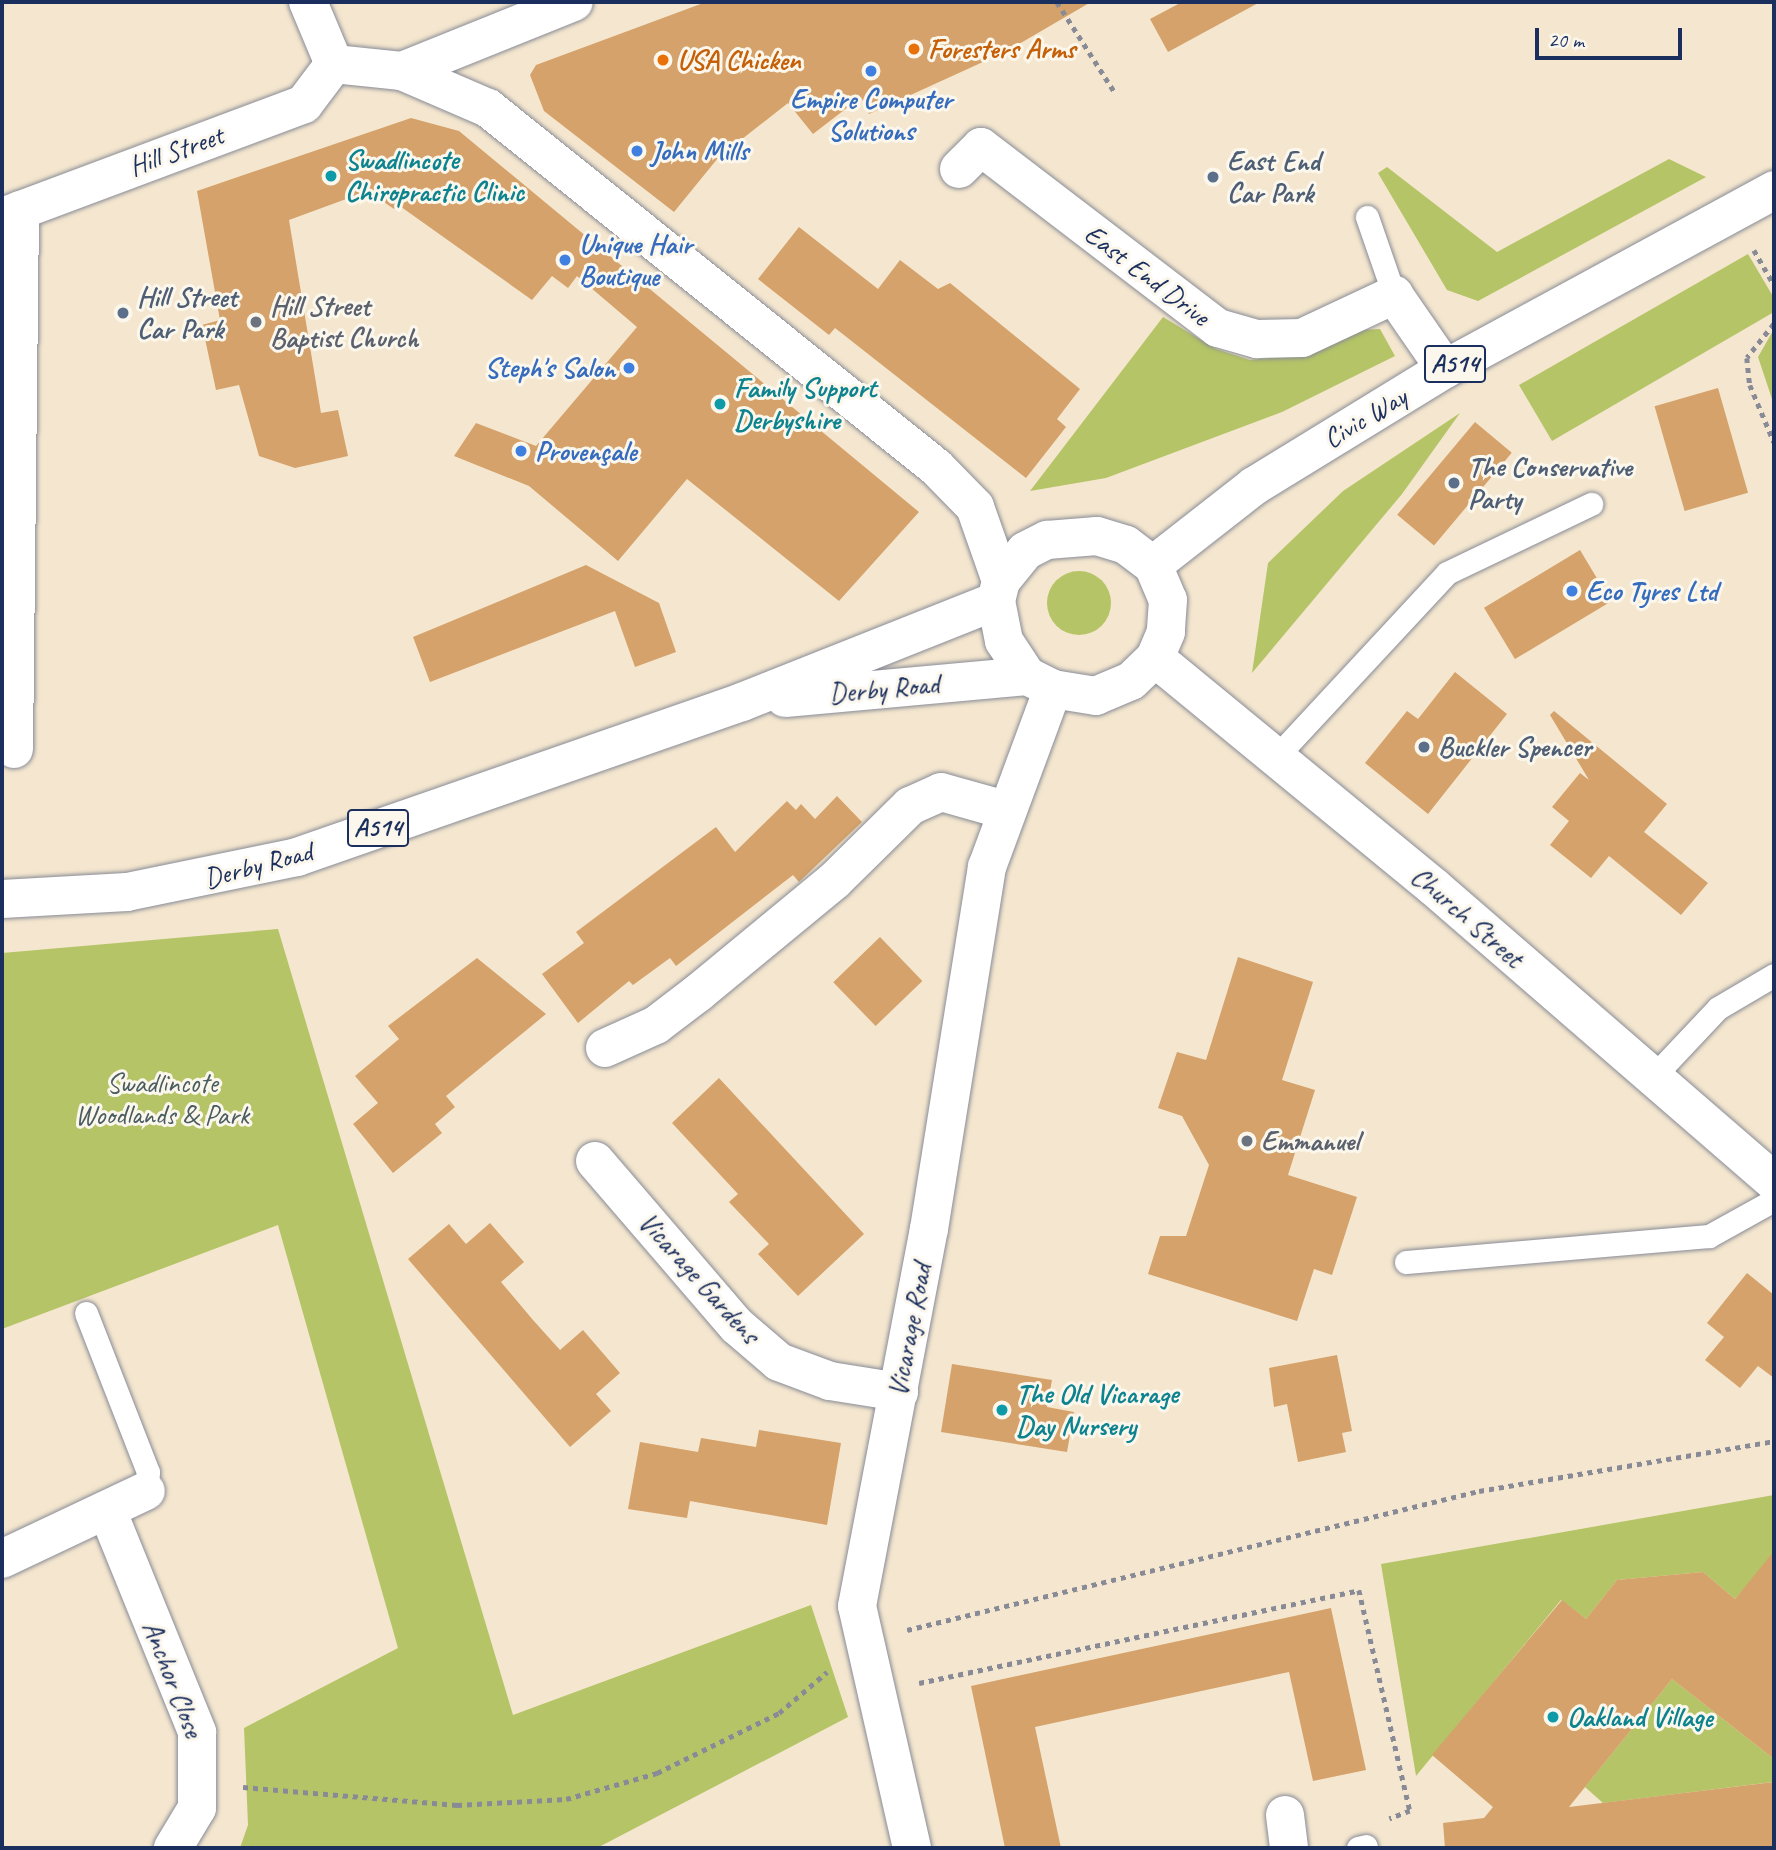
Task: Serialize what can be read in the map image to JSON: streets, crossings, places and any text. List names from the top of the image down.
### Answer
{
  "streets": {
    "street": [
      "Hill Street",
      "East End Drive",
      "A514",
      "Civic Way",
      "Derby Road",
      "Church Street",
      "Vicarage Gardens",
      "Vicarage Road",
      "Anchor Close"
    ]
  },
  "crossings": [
    ["A514", "Civic Way"],
    ["A514", "Derby Road"],
    ["A514", "Church Street"],
    ["A514", "Vicarage Road"],
    ["Civic Way", "Derby Road"],
    ["Civic Way", "Church Street"],
    ["Civic Way", "Vicarage Road"],
    ["Derby Road", "Church Street"],
    ["Derby Road", "Vicarage Road"],
    ["Church Street", "Vicarage Road"],
    ["Vicarage Gardens", "Vicarage Road"]
  ],
  "parks": ["Swadlincote Woodlands & Park"],
  "places": [
    "Foresters Arms",
    "USA Chicken",
    "Empire Computer Solutions",
    "John Mills",
    "Swadlincote Chiropractic Clinic",
    "East End Car Park",
    "Unique Hair Boutique",
    "Hill Street Car Park",
    "Hill Street Baptist Church",
    "Steph's Salon",
    "Family Support Derbyshire",
    "Provençale",
    "The Conservative Party",
    "Eco Tyres Ltd",
    "Buckler Spencer",
    "Emmanuel",
    "The Old Vicarage Day Nursery",
    "Oakland Village"
  ],
  "scale_bar": "20 m"
}
